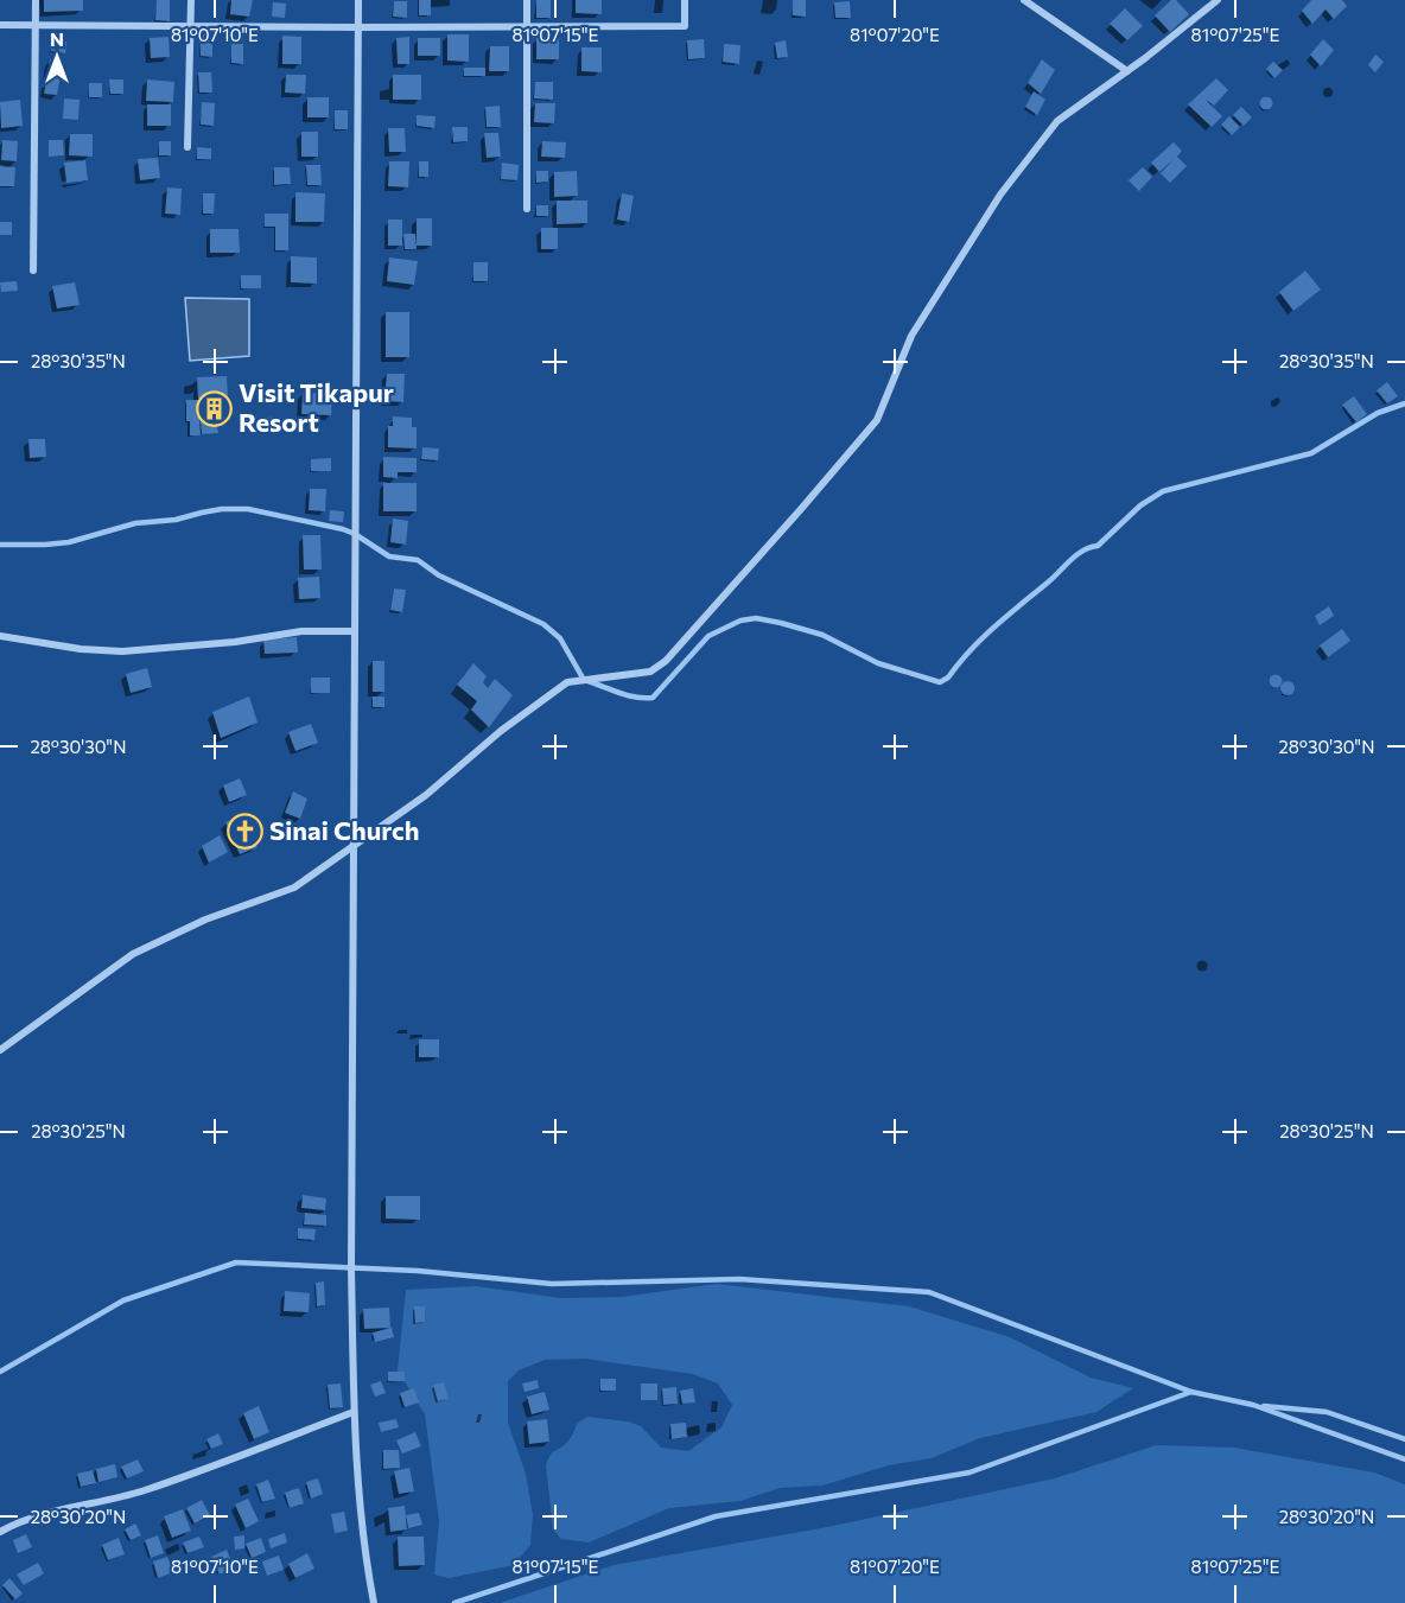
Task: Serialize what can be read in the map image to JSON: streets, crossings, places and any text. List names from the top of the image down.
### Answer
{
  "places": {
    "building": ["Visit Tikapur Resort"],
    "church": ["Sinai Church"]
  },
  "north": "top",
  "coordinates": [
    "81°07'10\"E",
    "81°07'15\"E",
    "81°07'20\"E",
    "81°07'25\"E",
    "28°30'35\"N",
    "28°30'30\"N",
    "28°30'25\"N",
    "28°30'20\"N"
  ]
}
